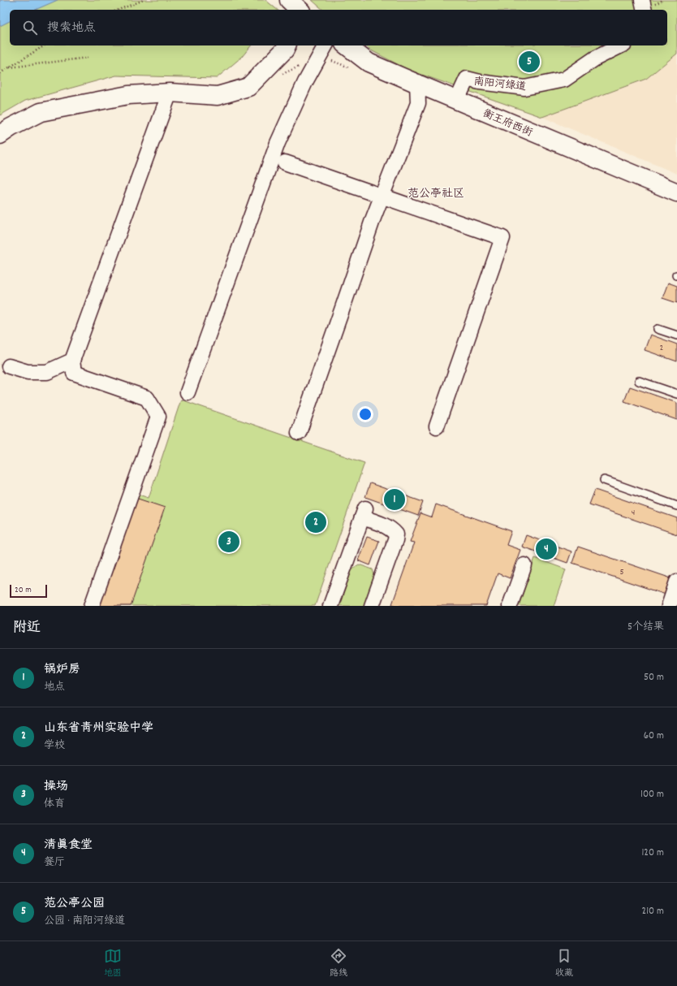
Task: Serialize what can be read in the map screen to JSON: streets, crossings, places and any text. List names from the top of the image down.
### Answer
{
  "streets": {
    "street": ["南阳河绿道", "衡王府西街"]
  },
  "crossings": [
    ["南阳河绿道", "衡王府西街"]
  ],
  "districts": ["范公亭社区"],
  "house_numbers": ["2", "4", "5"],
  "scale_bar": "20 m",
  "page": {
    "search": "搜索地点",
    "pins": [
      "5",
      "1",
      "2",
      "3",
      "4"
    ],
    "scale": "20 m",
    "heading": ["附近", "5个结果"],
    "list": [
      {
        "mark": "1",
        "name": "锅炉房",
        "note": "地点",
        "value": "50 m"
      },
      {
        "mark": "2",
        "name": "山东省青州实验中学",
        "note": "学校",
        "value": "60 m"
      },
      {
        "mark": "3",
        "name": "操场",
        "note": "体育",
        "value": "100 m"
      },
      {
        "mark": "4",
        "name": "清真食堂",
        "note": "餐厅",
        "value": "120 m"
      },
      {
        "mark": "5",
        "name": "范公亭公园",
        "note": "公园 · 南阳河绿道",
        "value": "210 m"
      }
    ],
    "nav": ["地图", "路线", "收藏"]
  }
}
